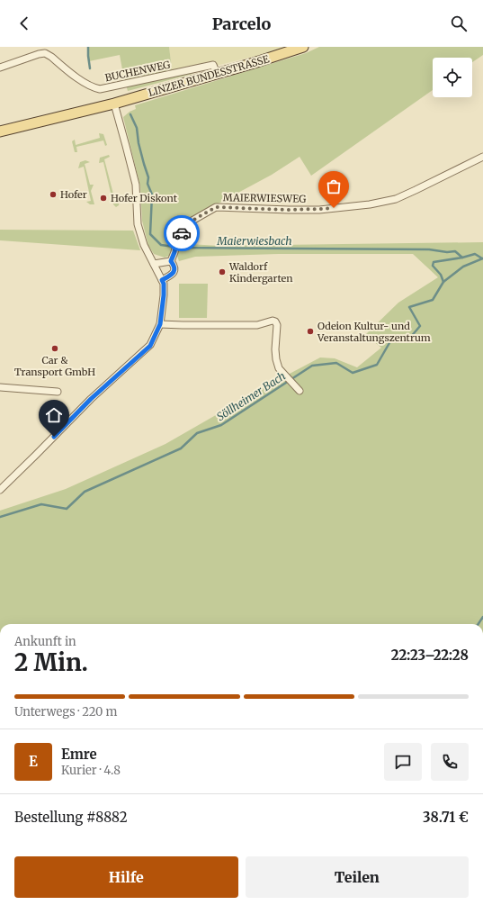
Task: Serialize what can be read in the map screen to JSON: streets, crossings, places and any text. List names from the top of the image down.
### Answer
{
  "streets": {
    "main road": ["LINZER BUNDESSTRASSE"],
    "street": ["BUCHENWEG", "MAIERWIESWEG"]
  },
  "crossings": [
    ["BUCHENWEG", "LINZER BUNDESSTRASSE"]
  ],
  "water": ["Maierwiesbach", "Söllheimer Bach"],
  "places": [
    "Hofer",
    "Hofer Diskont",
    "Waldorf Kindergarten",
    "Odeion Kultur- und Veranstaltungszentrum",
    "Car & Transport GmbH"
  ],
  "page": {
    "header": "Parcelo",
    "heading": ["2 Min.", "Ankunft in", "22:23–22:28"],
    "panel": [
      "Emre",
      "Kurier · 4.8",
      "Bestellung #8882",
      "38.71 €"
    ],
    "bar": "Unterwegs · 220 m",
    "round": "E",
    "buttons": ["Hilfe", "Teilen"]
  }
}
